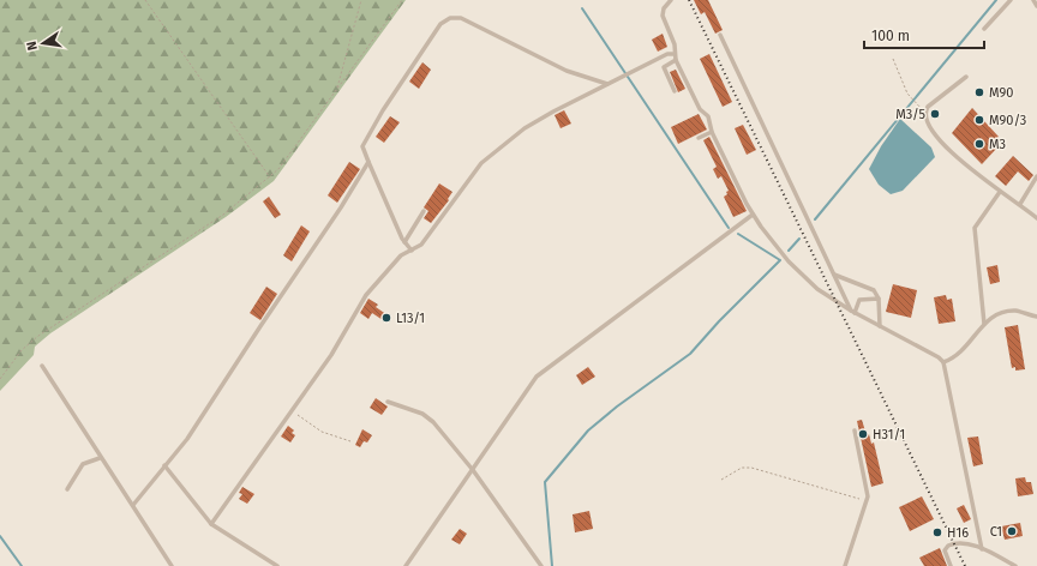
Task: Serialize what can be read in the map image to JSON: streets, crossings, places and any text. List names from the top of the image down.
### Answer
{
  "places": [
    "M90",
    "M3/5",
    "M90/3",
    "M3",
    "L13/1",
    "H31/1",
    "C1",
    "H16"
  ],
  "scale_bar": "100 m",
  "north": "left"
}
